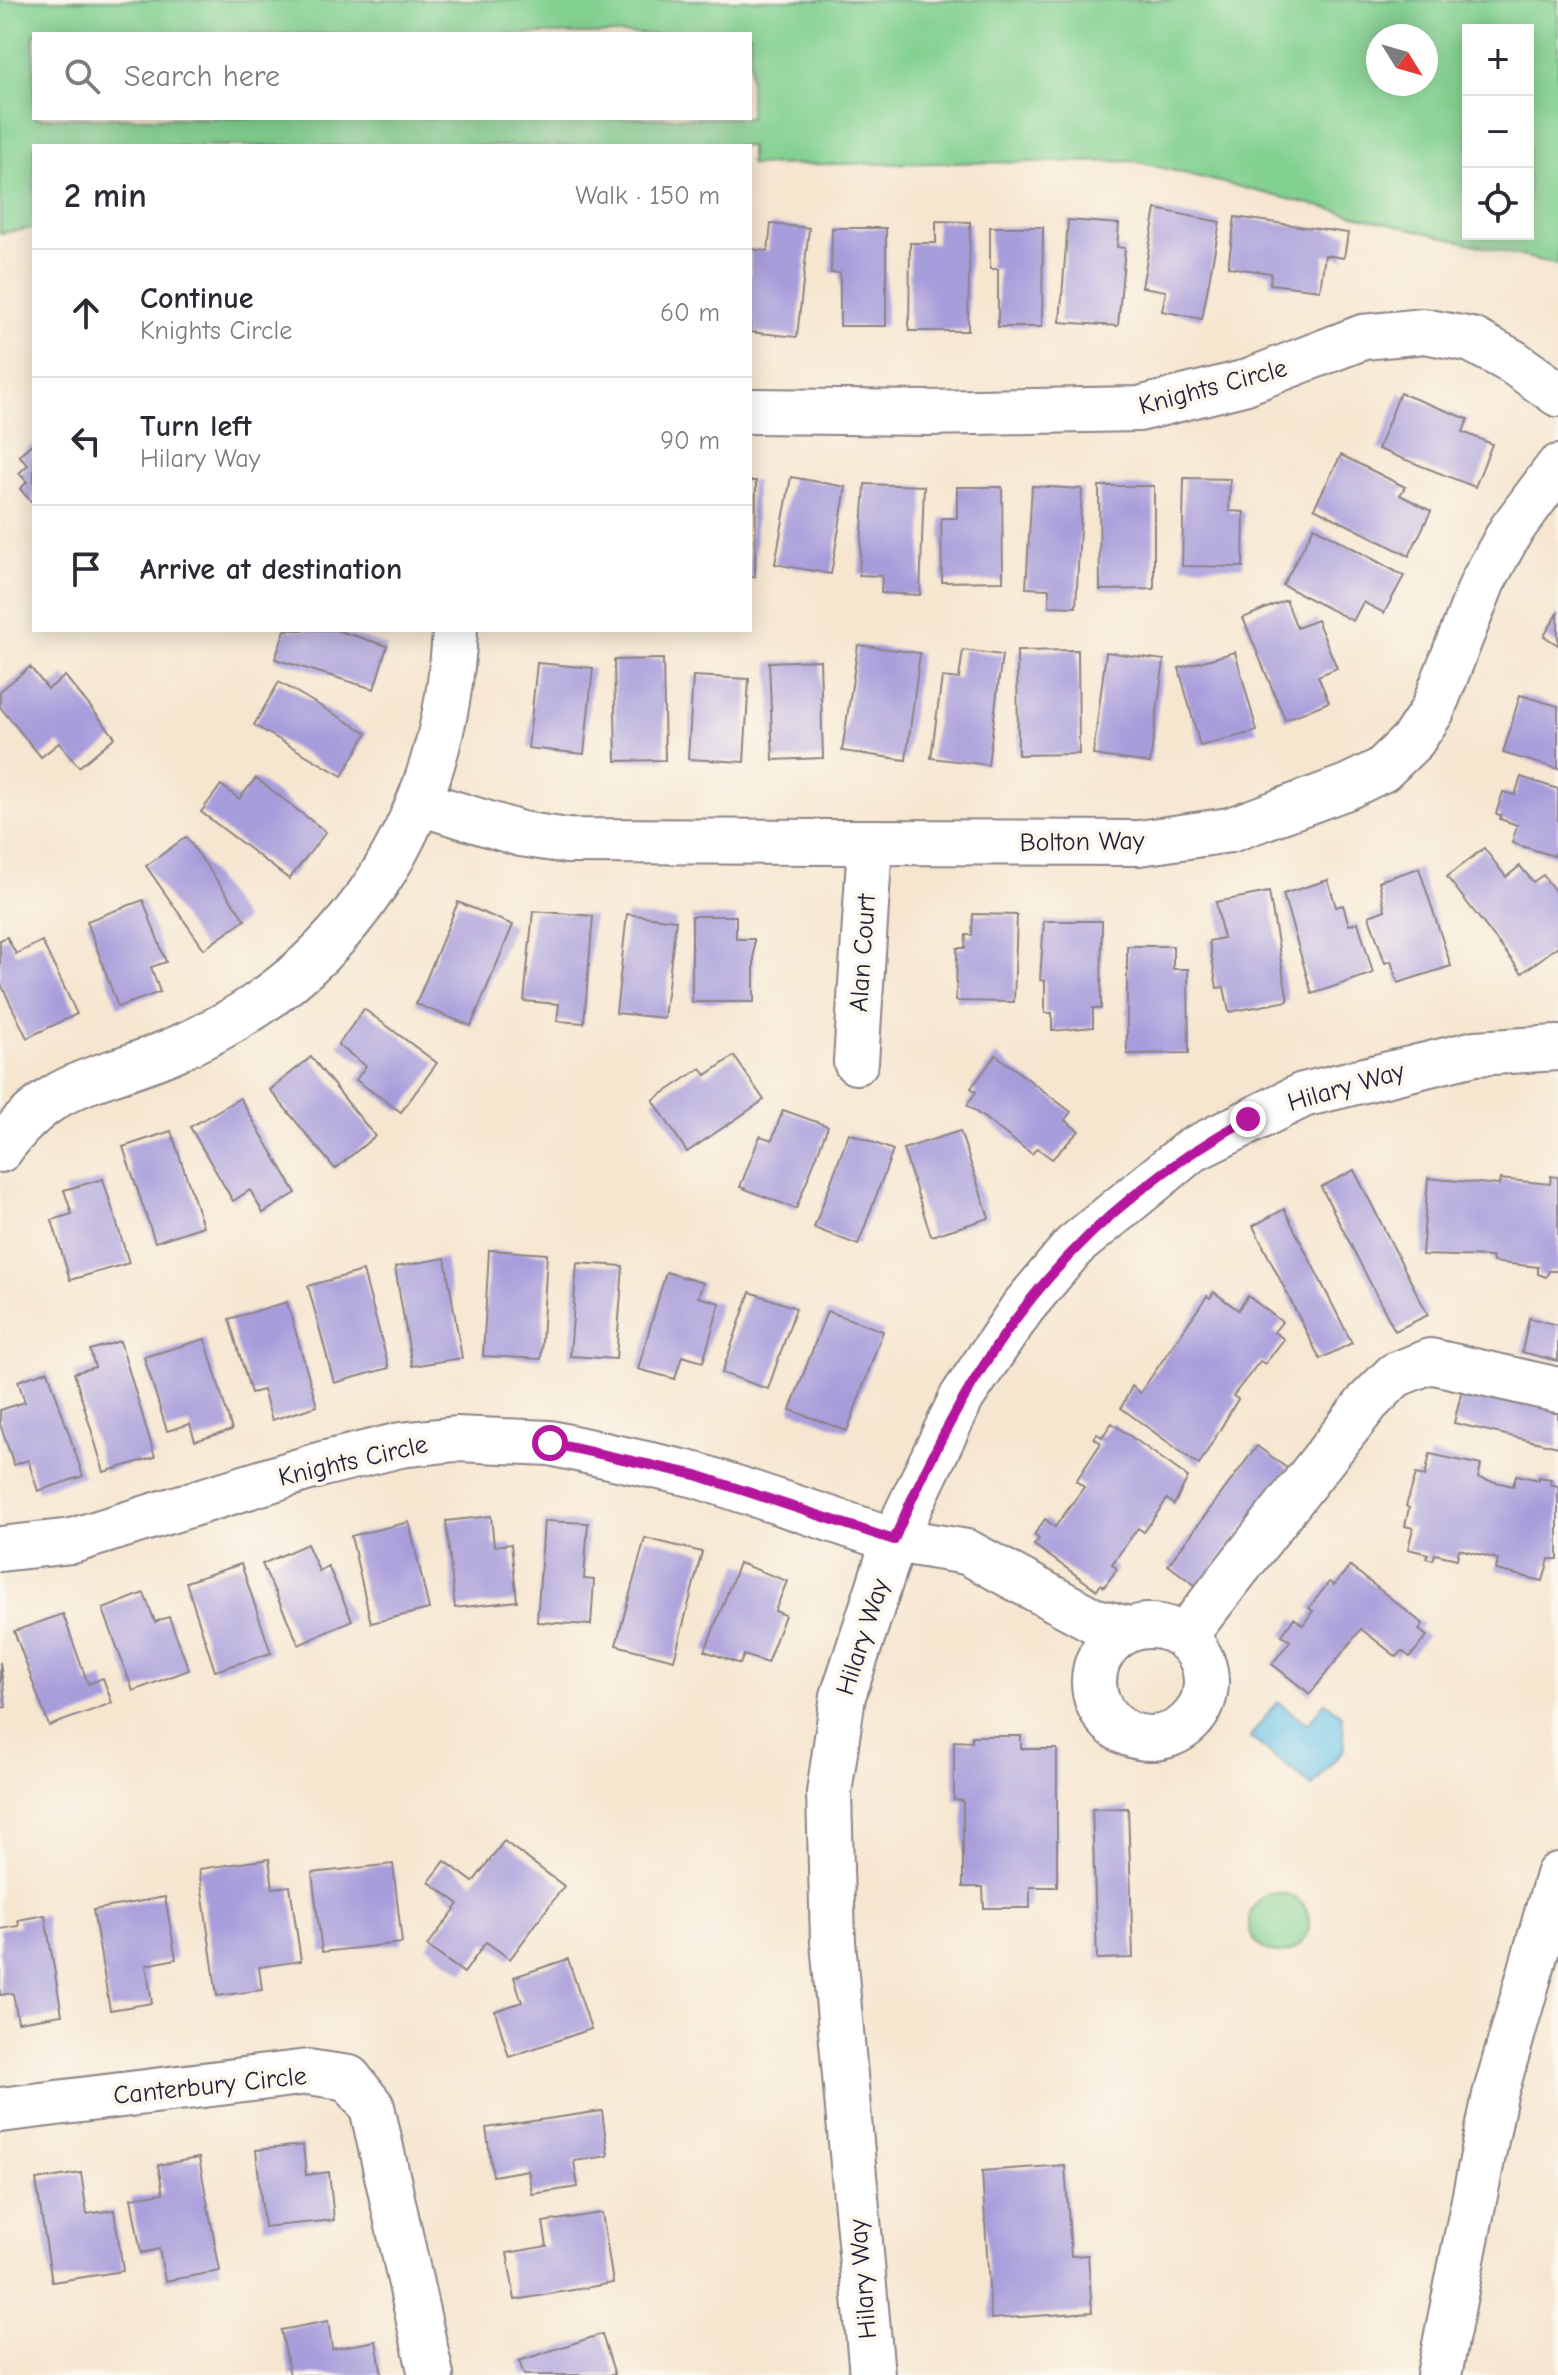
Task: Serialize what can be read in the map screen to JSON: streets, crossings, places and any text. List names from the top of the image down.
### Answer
{
  "streets": {
    "street": [
      "Knights Circle",
      "Bolton Way",
      "Alan Court",
      "Hilary Way",
      "Canterbury Circle"
    ]
  },
  "crossings": [
    ["Knights Circle", "Hilary Way"],
    ["Bolton Way", "Alan Court"]
  ],
  "north": "bottom right",
  "page": {
    "map_buttons": ["+", "−"],
    "search": "Search here",
    "heading": ["2 min", "Walk · 150 m"],
    "list": [
      ["Continue", "Knights Circle", "60 m"],
      ["Turn left", "Hilary Way", "90 m"],
      "Arrive at destination"
    ]
  }
}
